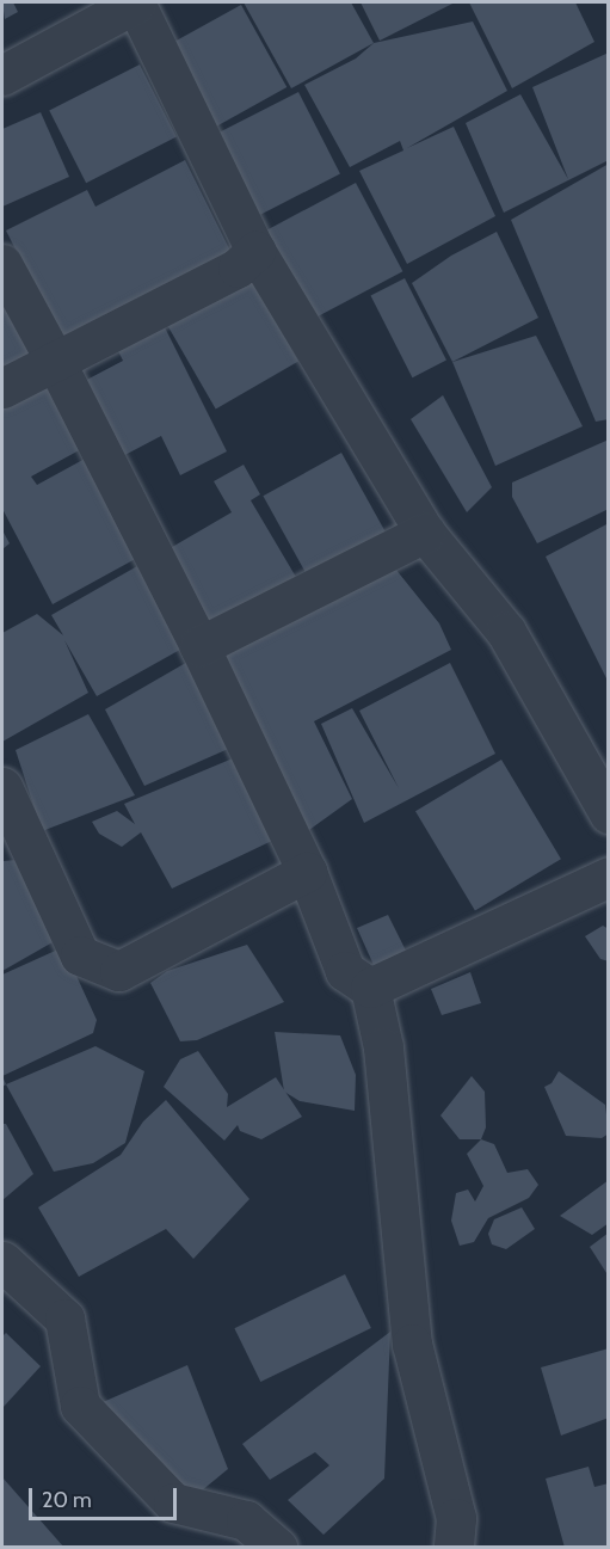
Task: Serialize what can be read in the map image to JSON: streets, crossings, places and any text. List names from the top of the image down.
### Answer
{
  "scale_bar": "20 m"
}
